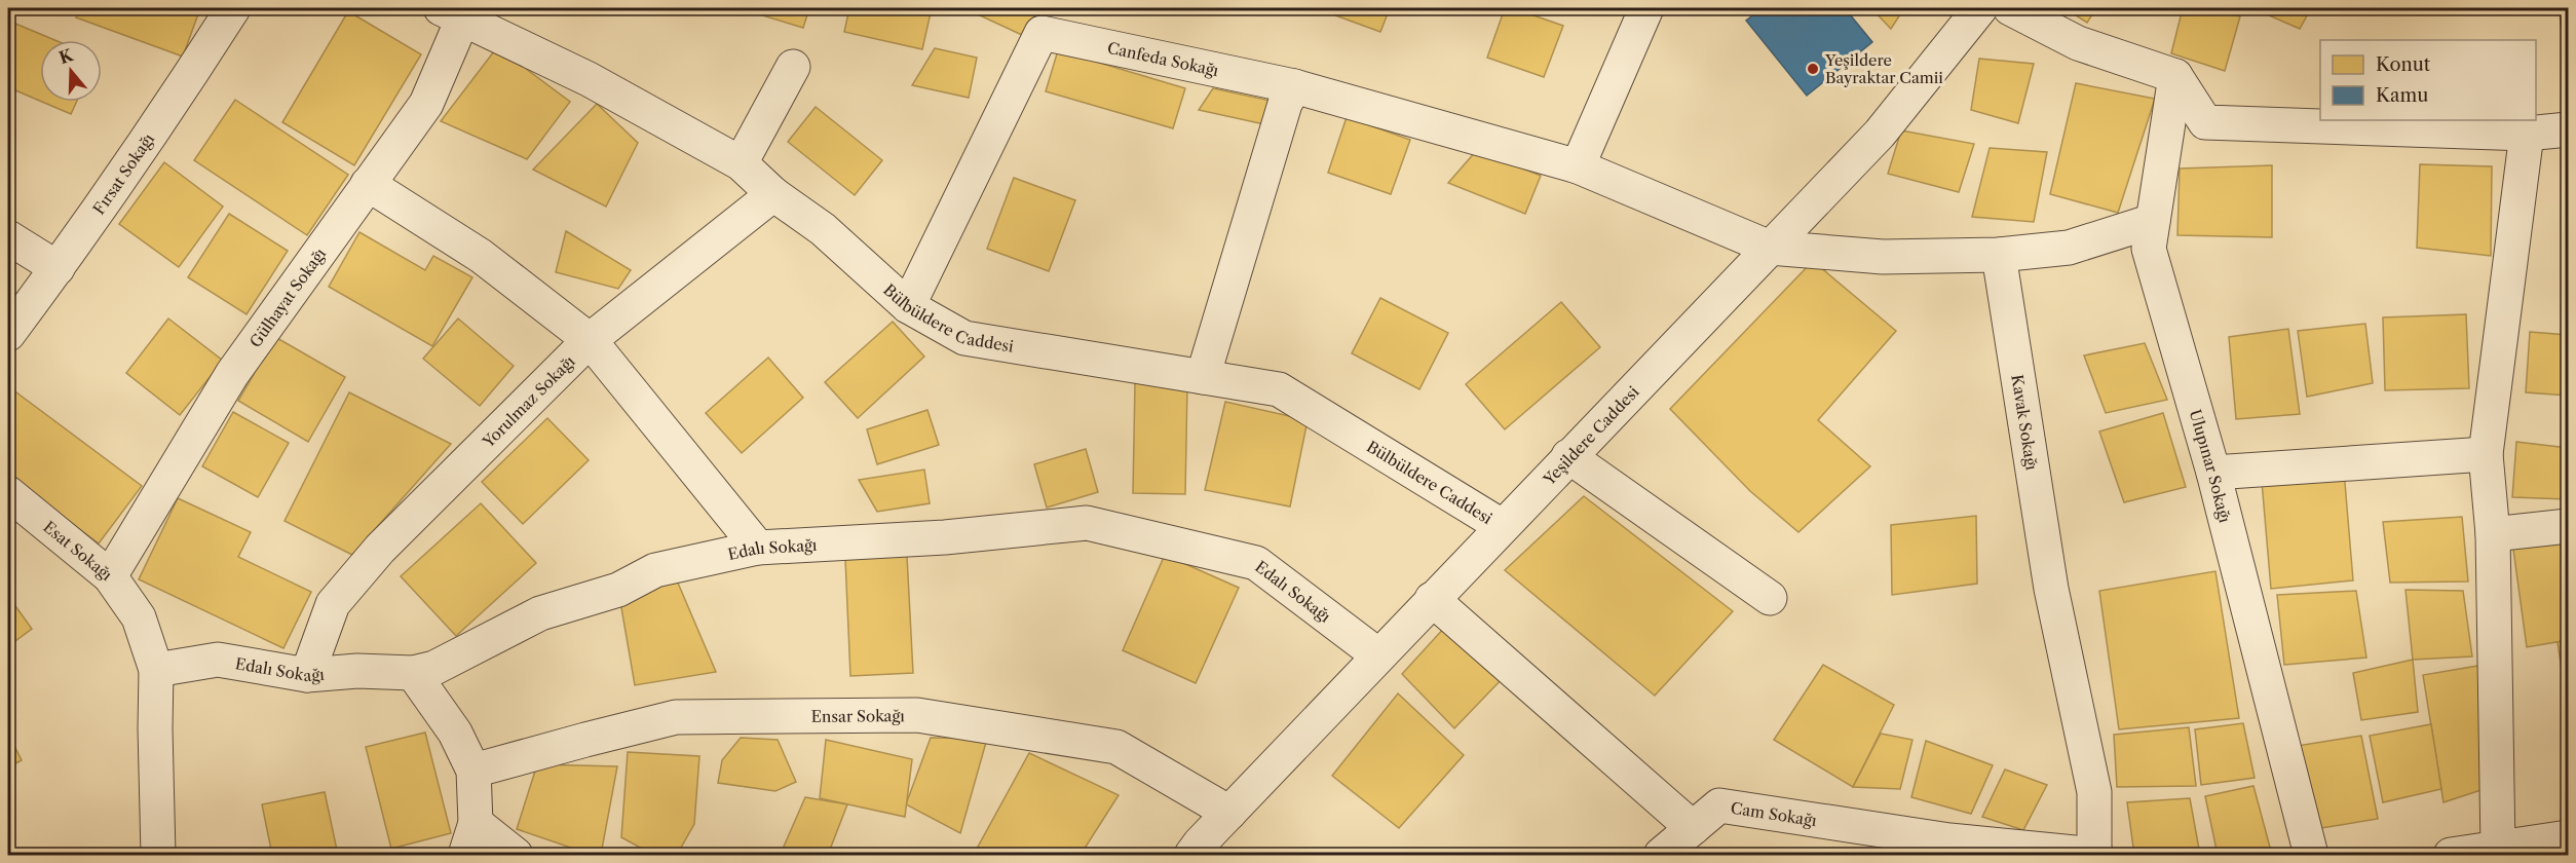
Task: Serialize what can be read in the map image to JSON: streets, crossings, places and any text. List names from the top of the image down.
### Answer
{
  "streets": {
    "street": [
      "Canfeda Sokağı",
      "Fırsat Sokağı",
      "Gülhayat Sokağı",
      "Bülbüldere Caddesi",
      "Yorulmaz Sokağı",
      "Kavak Sokağı",
      "Yeşildere Caddesi",
      "Ulupınar Sokağı",
      "Edalı Sokağı",
      "Esat Sokağı",
      "Ensar Sokağı",
      "Cam Sokağı"
    ]
  },
  "crossings": [
    ["Canfeda Sokağı", "Bülbüldere Caddesi"],
    ["Canfeda Sokağı", "Yeşildere Caddesi"],
    ["Gülhayat Sokağı", "Bülbüldere Caddesi"],
    ["Gülhayat Sokağı", "Esat Sokağı"],
    ["Bülbüldere Caddesi", "Yorulmaz Sokağı"],
    ["Bülbüldere Caddesi", "Yeşildere Caddesi"],
    ["Yorulmaz Sokağı", "Edalı Sokağı"],
    ["Kavak Sokağı", "Cam Sokağı"],
    ["Yeşildere Caddesi", "Edalı Sokağı"],
    ["Yeşildere Caddesi", "Ensar Sokağı"],
    ["Edalı Sokağı", "Esat Sokağı"]
  ],
  "places": ["Yeşildere Bayraktar Camii"],
  "legend": ["Konut", "Kamu"],
  "north": "top"
}
